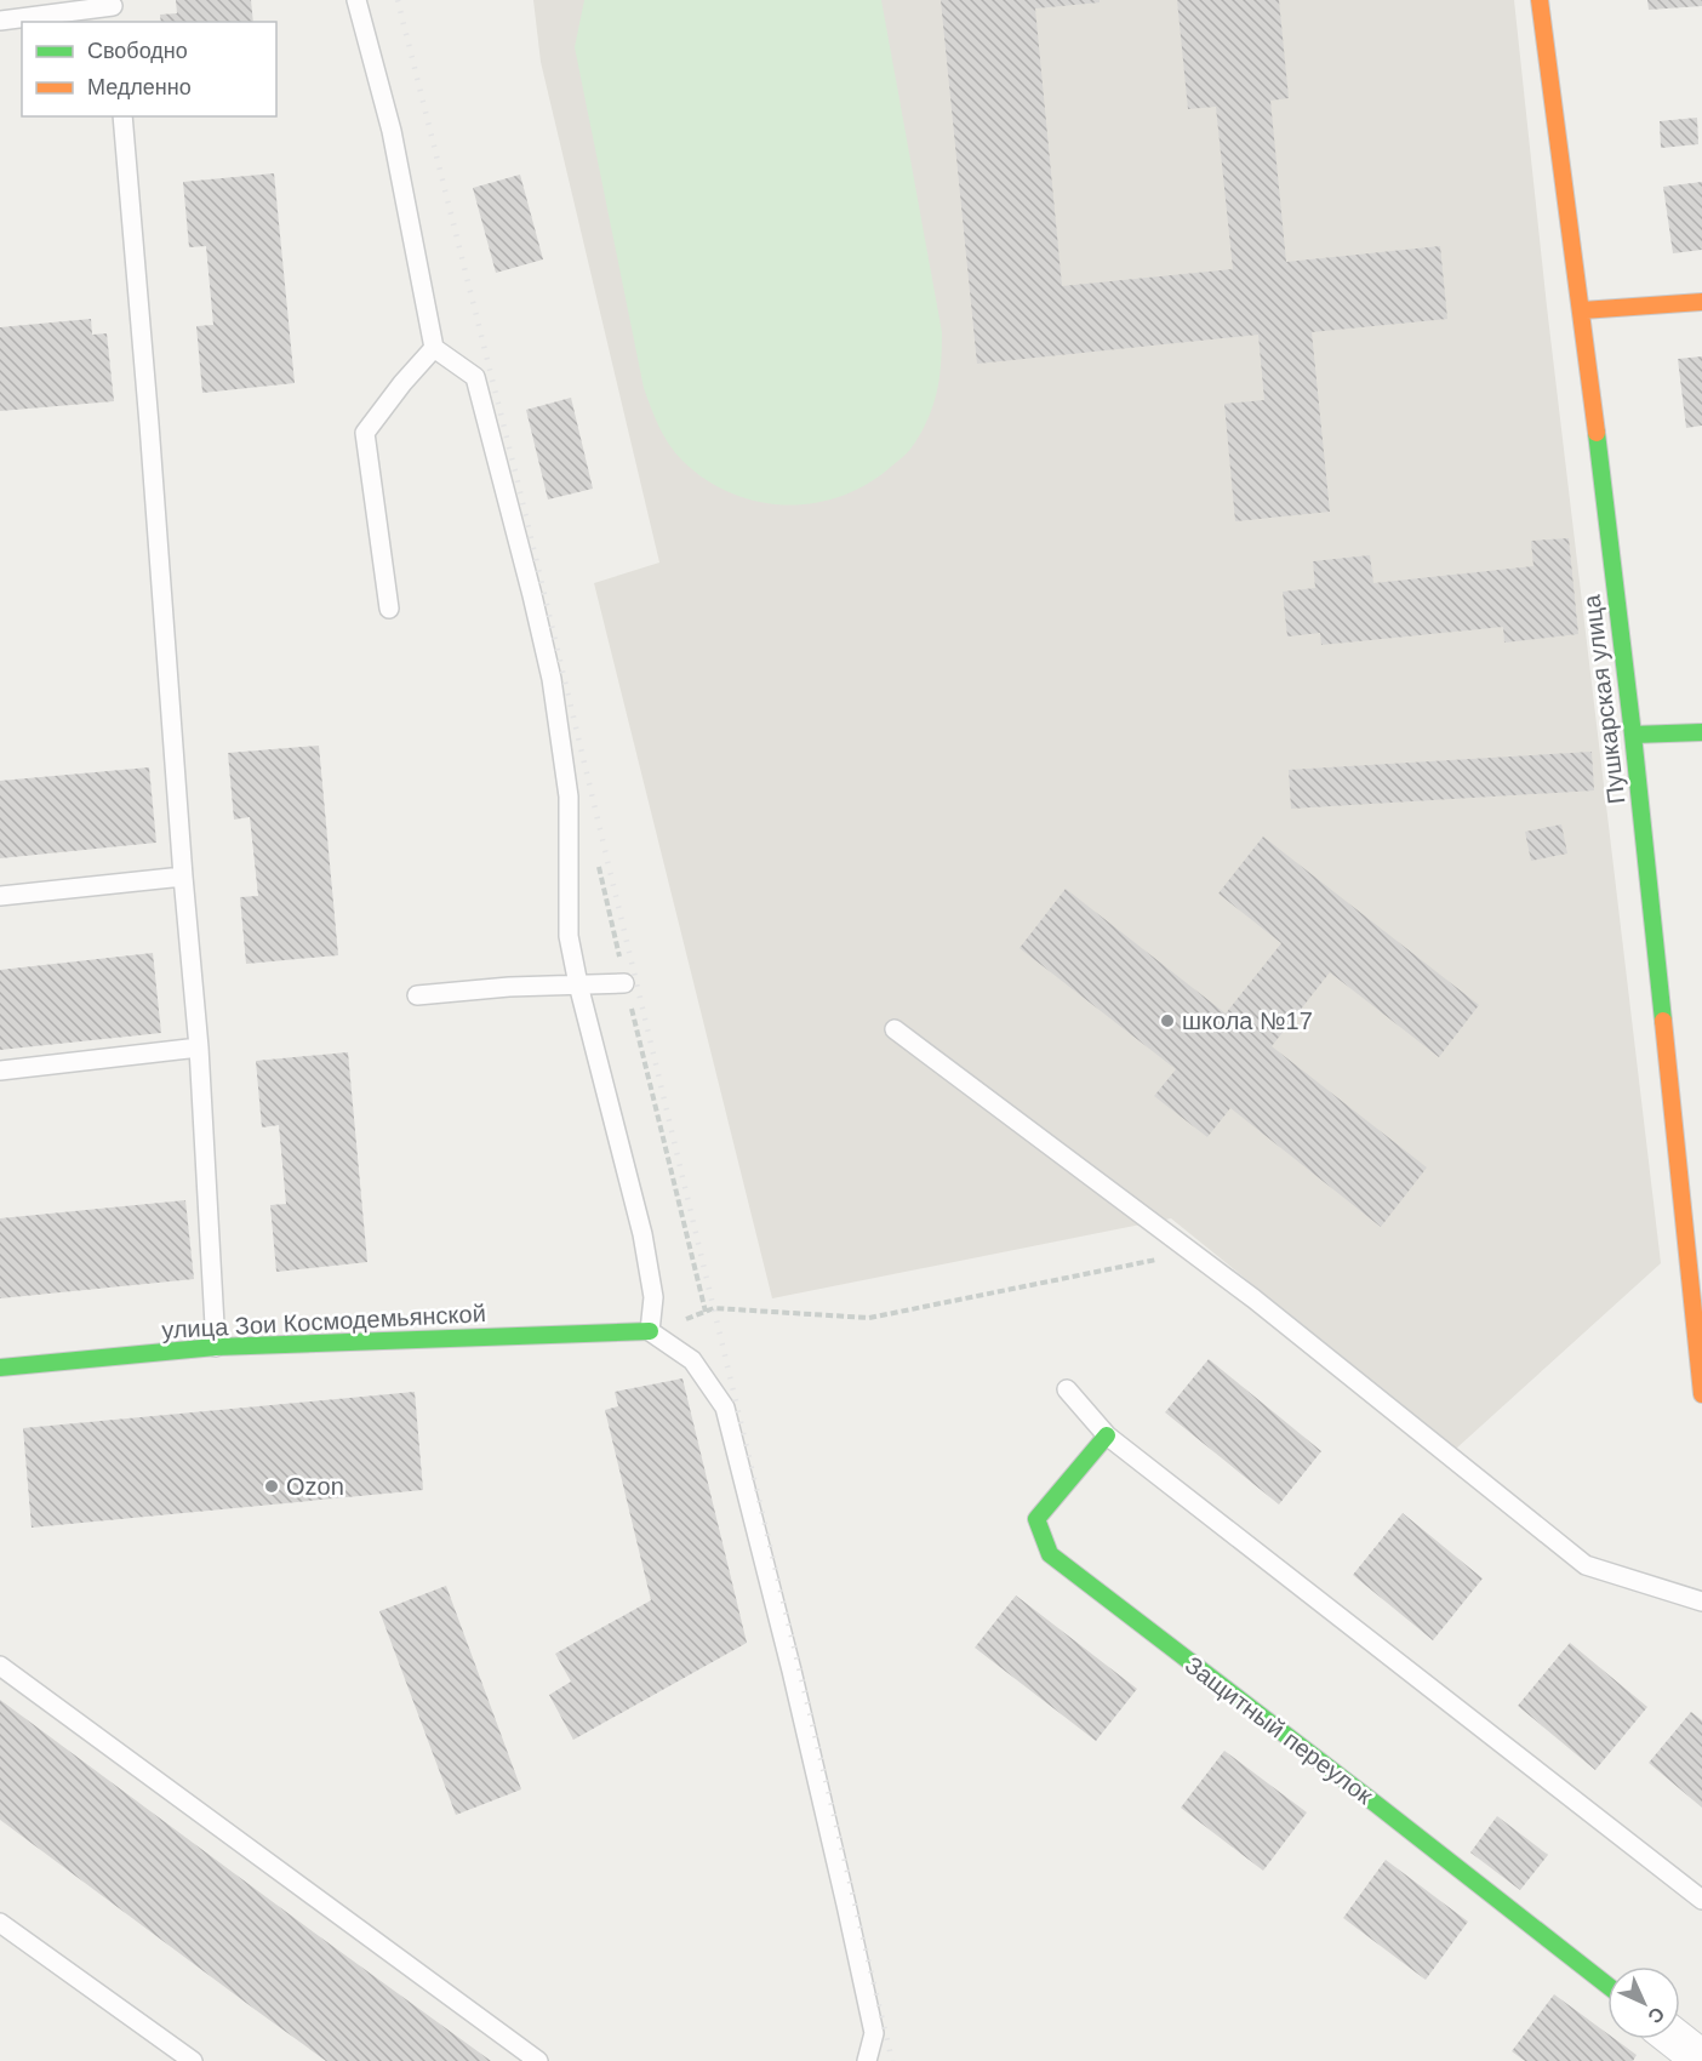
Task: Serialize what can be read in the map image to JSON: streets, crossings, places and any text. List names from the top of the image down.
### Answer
{
  "streets": {
    "street": ["Пушкарская улица", "улица Зои Космодемьянской", "Защитный переулок"]
  },
  "places": ["школа №17", "Ozon"],
  "legend": ["Свободно", "Медленно"],
  "north": "bottom right"
}
